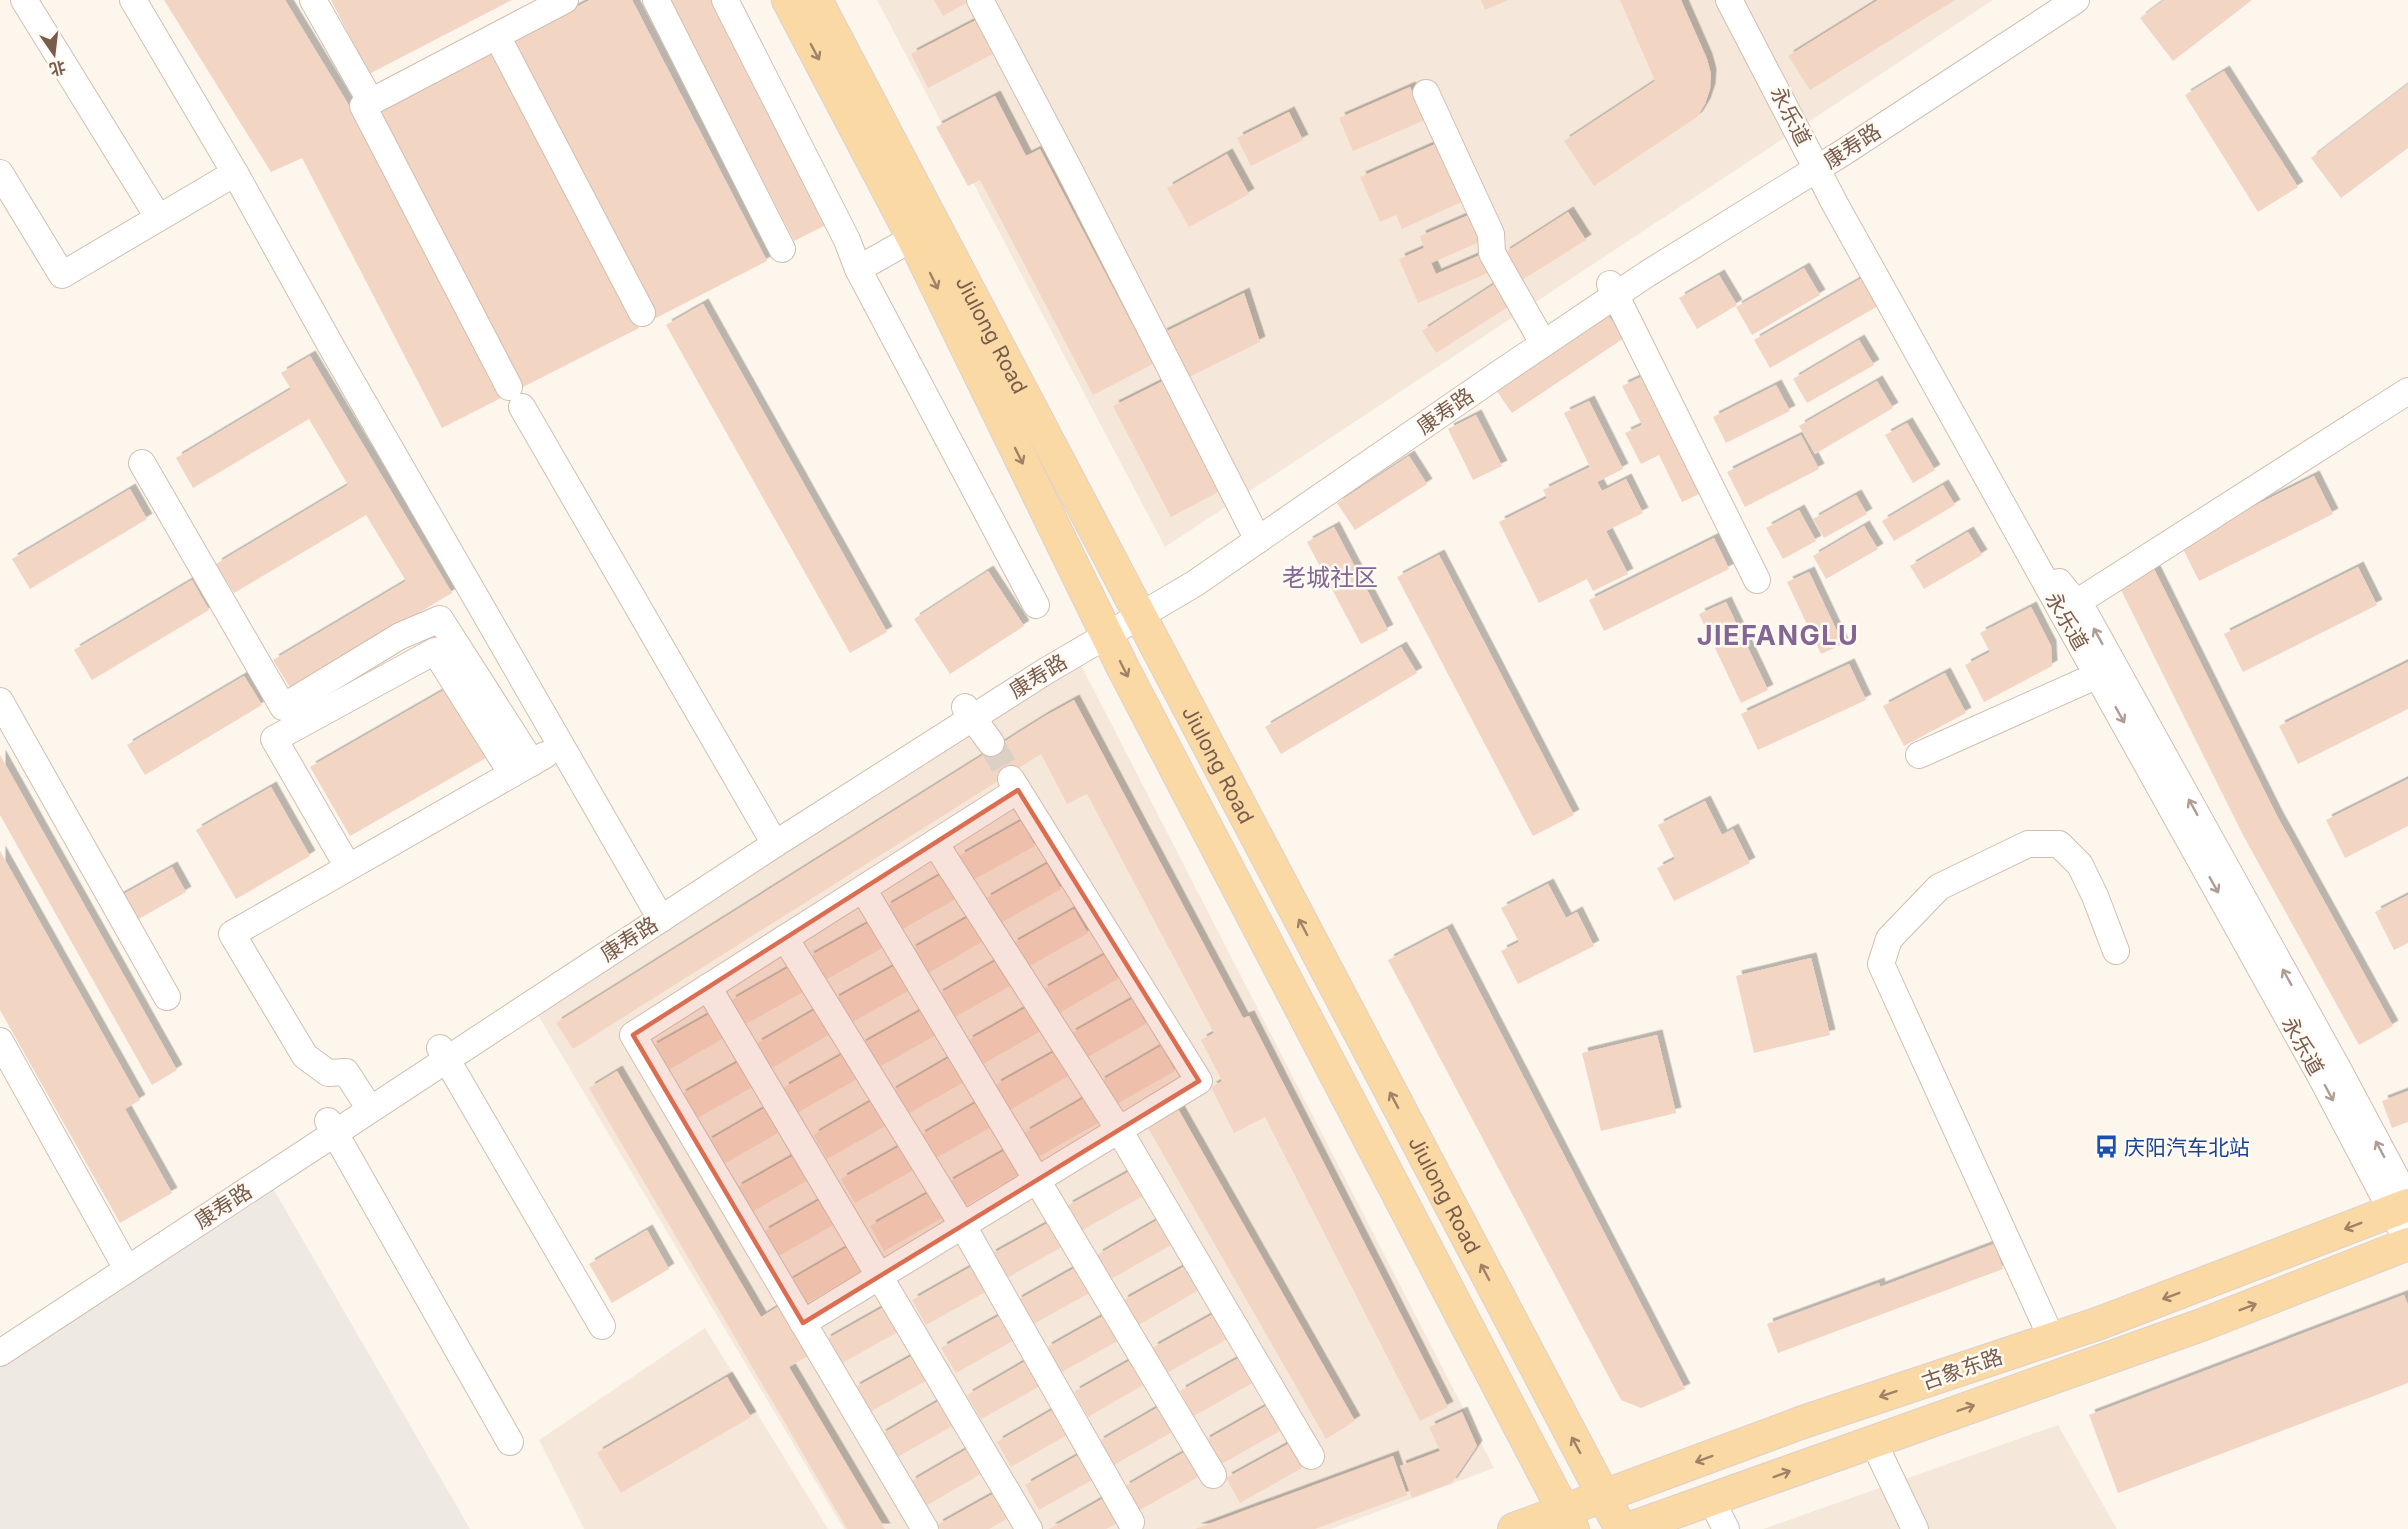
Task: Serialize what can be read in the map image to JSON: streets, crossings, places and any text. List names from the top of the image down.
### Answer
{
  "streets": {
    "main road": ["Jiulong Road", "古象东路"],
    "street": ["永乐道", "康寿路"]
  },
  "crossings": [
    ["永乐道", "康寿路"],
    ["永乐道", "古象东路"],
    ["康寿路", "Jiulong Road"],
    ["Jiulong Road", "古象东路"]
  ],
  "districts": ["老城社区", "JIEFANGLU"],
  "places": {
    "bus stop": ["庆阳汽车北站"]
  },
  "north": "bottom"
}
